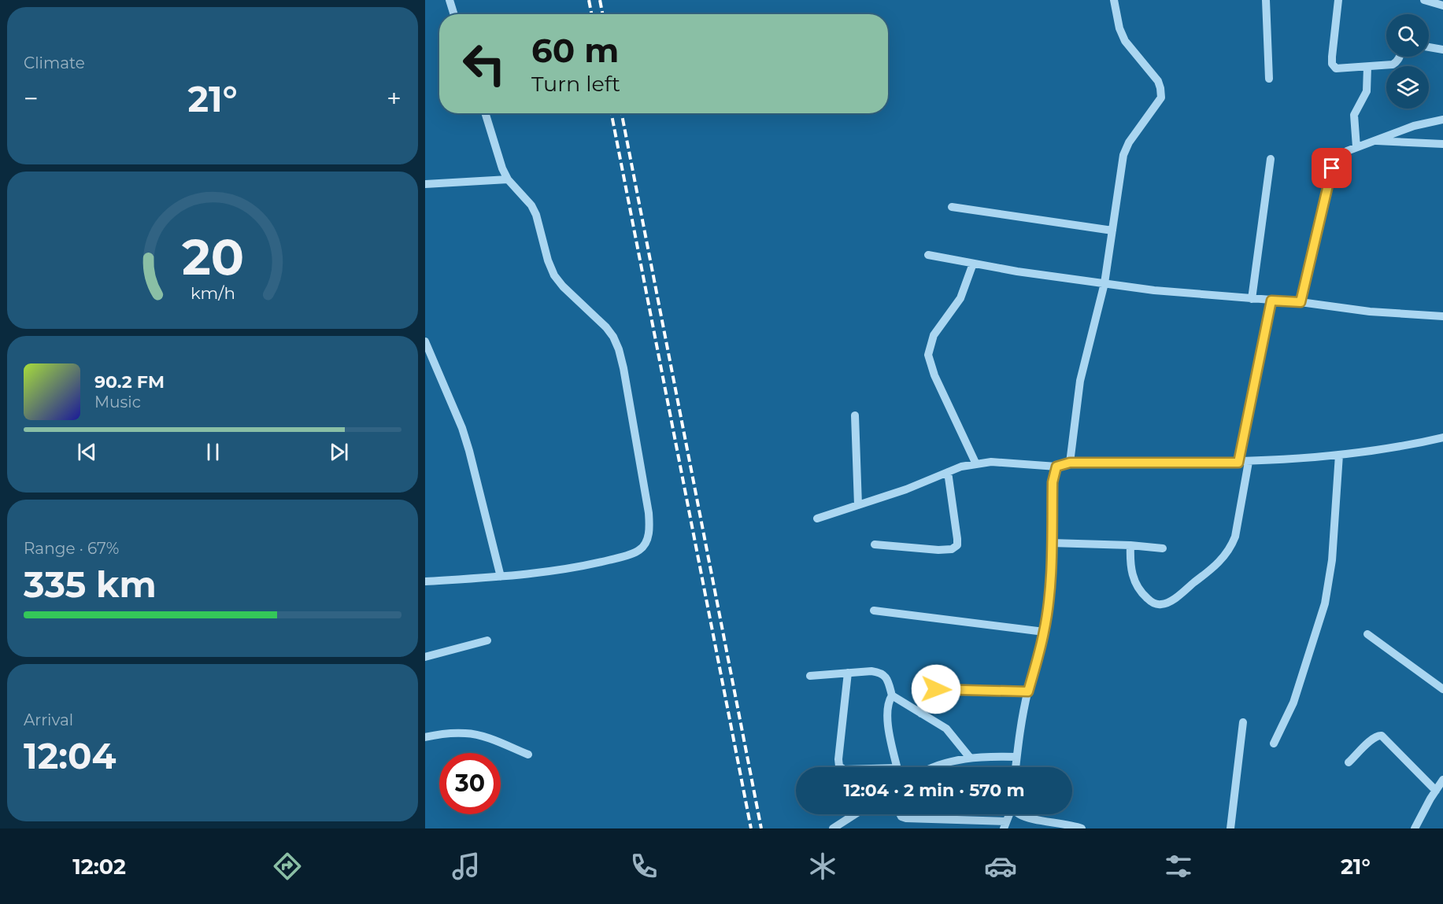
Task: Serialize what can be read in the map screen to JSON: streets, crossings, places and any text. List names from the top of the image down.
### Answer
{
  "page": {
    "tile": [
      "Climate",
      ["Range · 67%", "335 km"],
      ["Arrival", "12:04"]
    ],
    "turn": ["60 m", "Turn left"],
    "heat": ["−", "21°", "+"],
    "song": ["90.2 FM", "Music"],
    "limit": "30",
    "trip": "12:04 · 2 min · 570 m",
    "tabs": ["12:02", "21°"],
    "gauge": ["20", "km/h"]
  }
}
